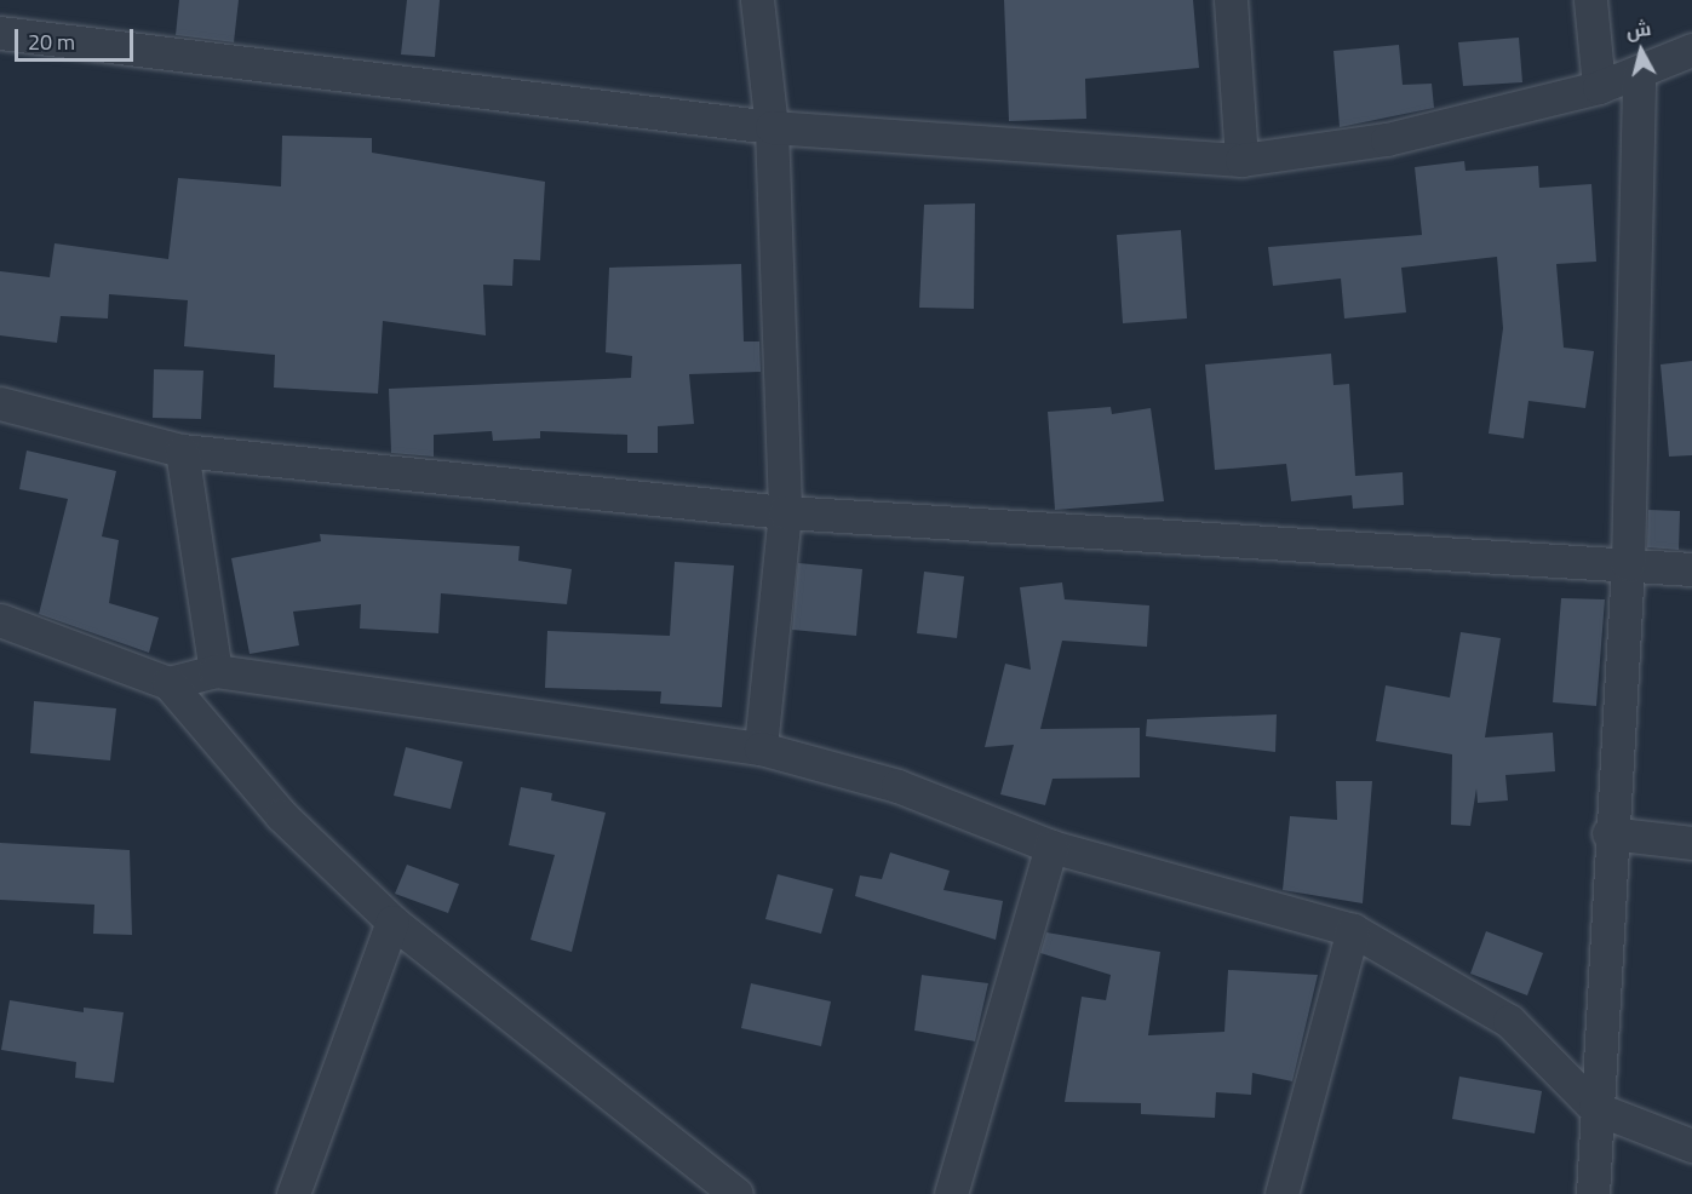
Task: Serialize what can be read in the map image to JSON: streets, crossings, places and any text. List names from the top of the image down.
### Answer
{
  "scale_bar": "20 m",
  "north": "top"
}
